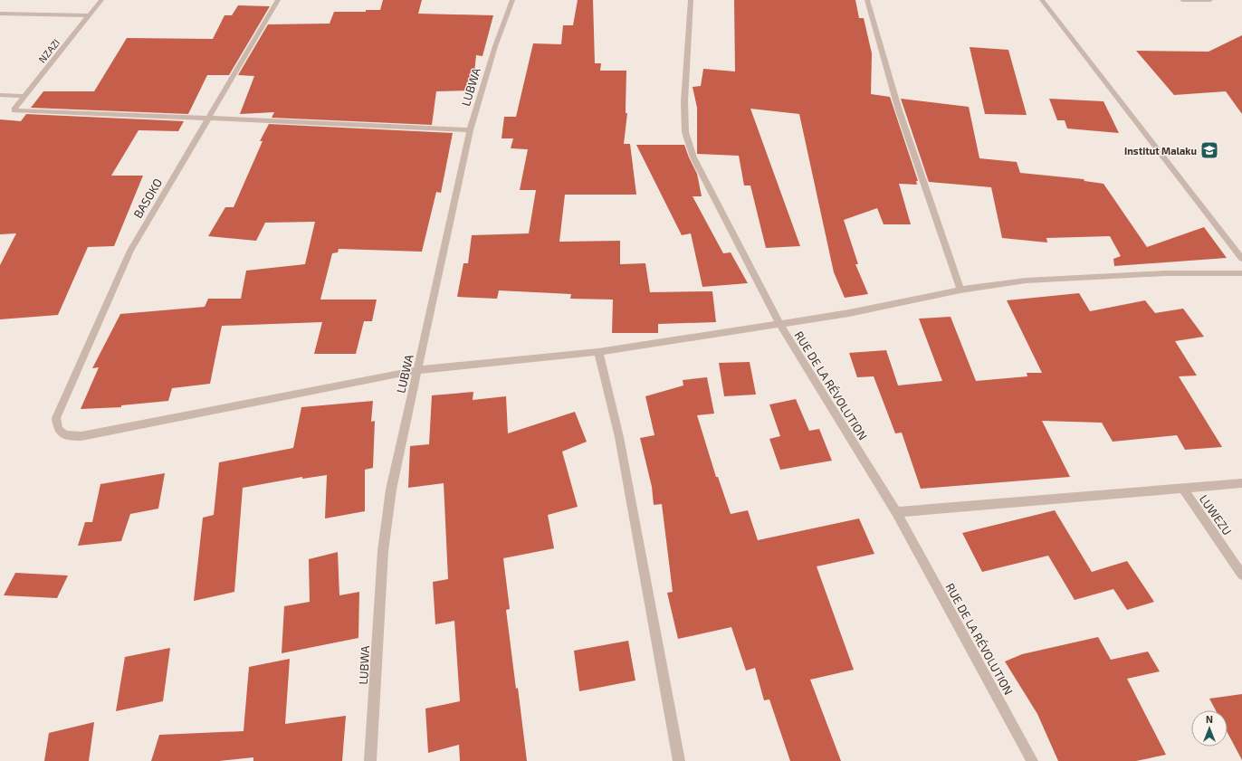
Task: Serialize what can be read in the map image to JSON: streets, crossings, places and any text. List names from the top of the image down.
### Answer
{
  "streets": {
    "street": [
      "NZAZI",
      "LUBWA",
      "BASOKO",
      "RUE DE LA RÉVOLUTION",
      "LUWEZU"
    ]
  },
  "crossings": [
    ["NZAZI", "BASOKO"],
    ["LUBWA", "BASOKO"]
  ],
  "places": {
    "school or university": ["Institut Malaku"]
  },
  "north": "top"
}
